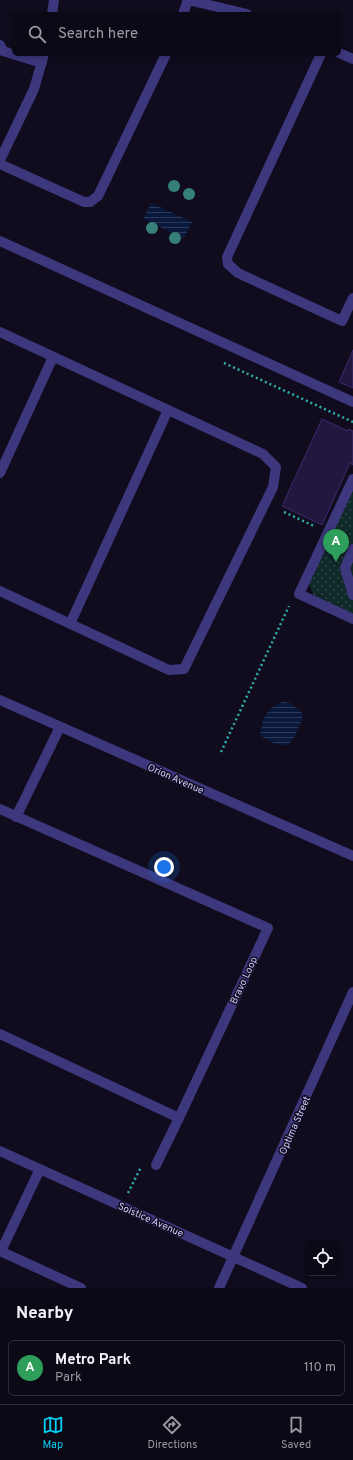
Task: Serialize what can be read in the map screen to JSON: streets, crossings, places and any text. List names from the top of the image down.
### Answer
{
  "streets": {
    "street": [
      "Orion Avenue",
      "Bravo Loop",
      "Optima Street",
      "Solstice Avenue"
    ]
  },
  "crossings": [
    ["Optima Street", "Solstice Avenue"]
  ],
  "page": {
    "search": "Search here",
    "pins": "A",
    "heading": "Nearby",
    "list": [
      {
        "mark": "A",
        "name": "Metro Park",
        "note": "Park",
        "value": "110 m"
      }
    ],
    "nav": ["Map", "Directions", "Saved"]
  }
}
